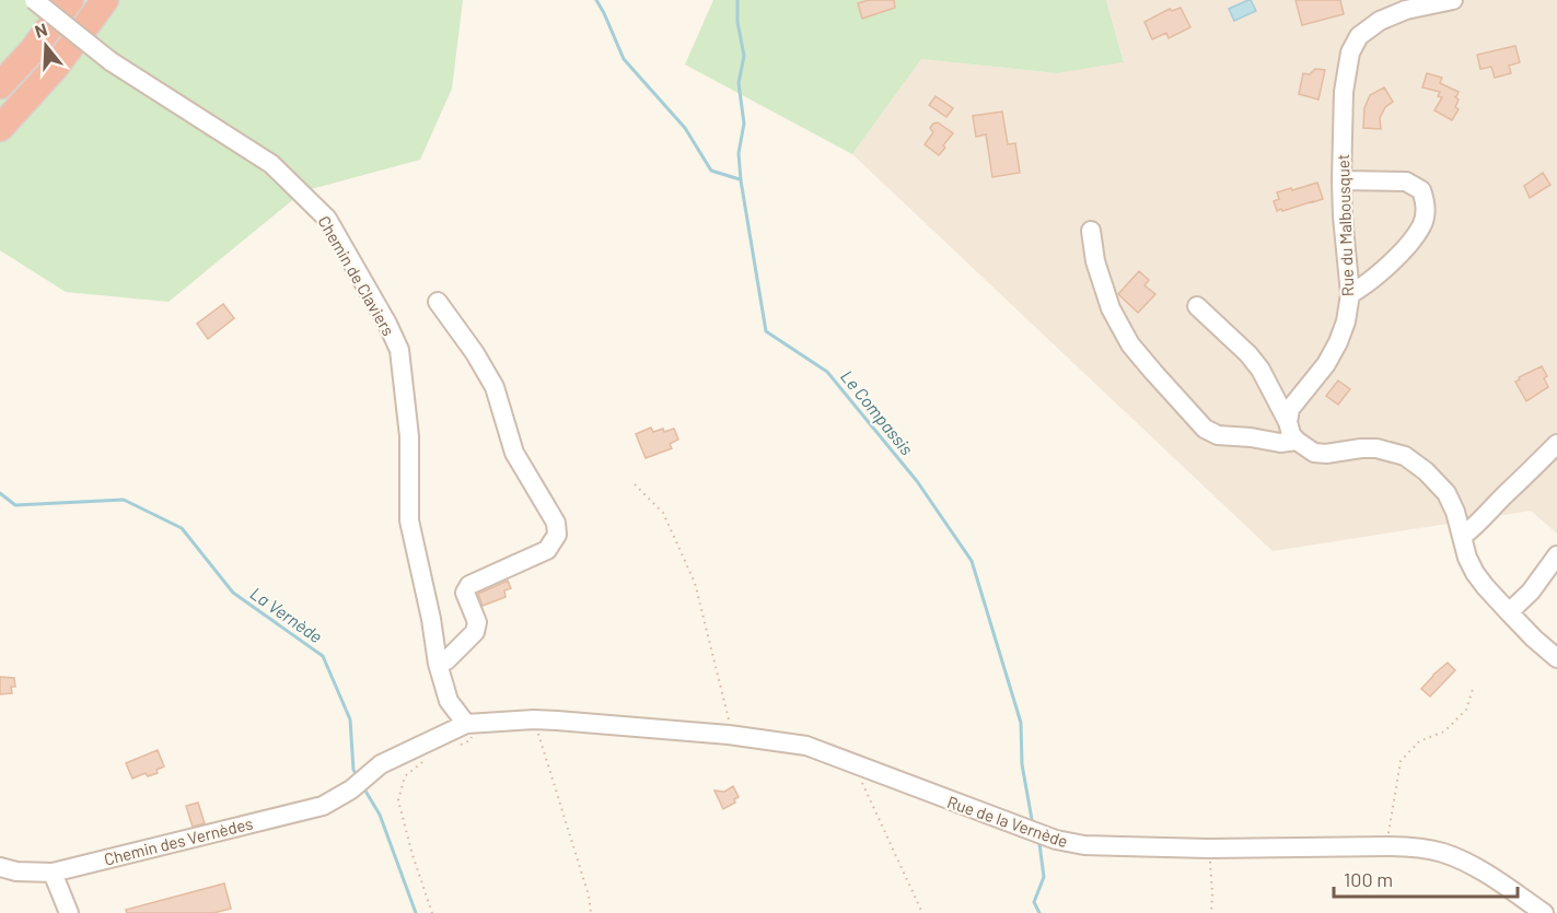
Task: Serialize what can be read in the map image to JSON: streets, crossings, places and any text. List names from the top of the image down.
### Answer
{
  "streets": {
    "street": [
      "Rue du Malbousquet",
      "Chemin de Claviers",
      "Rue de la Vernède",
      "Chemin des Vernèdes"
    ]
  },
  "crossings": [
    ["Chemin de Claviers", "Rue de la Vernède"],
    ["Chemin de Claviers", "Chemin des Vernèdes"],
    ["Rue de la Vernède", "Chemin des Vernèdes"]
  ],
  "water": ["Le Compassis", "La Vernède"],
  "scale_bar": "100 m",
  "north": "top"
}
